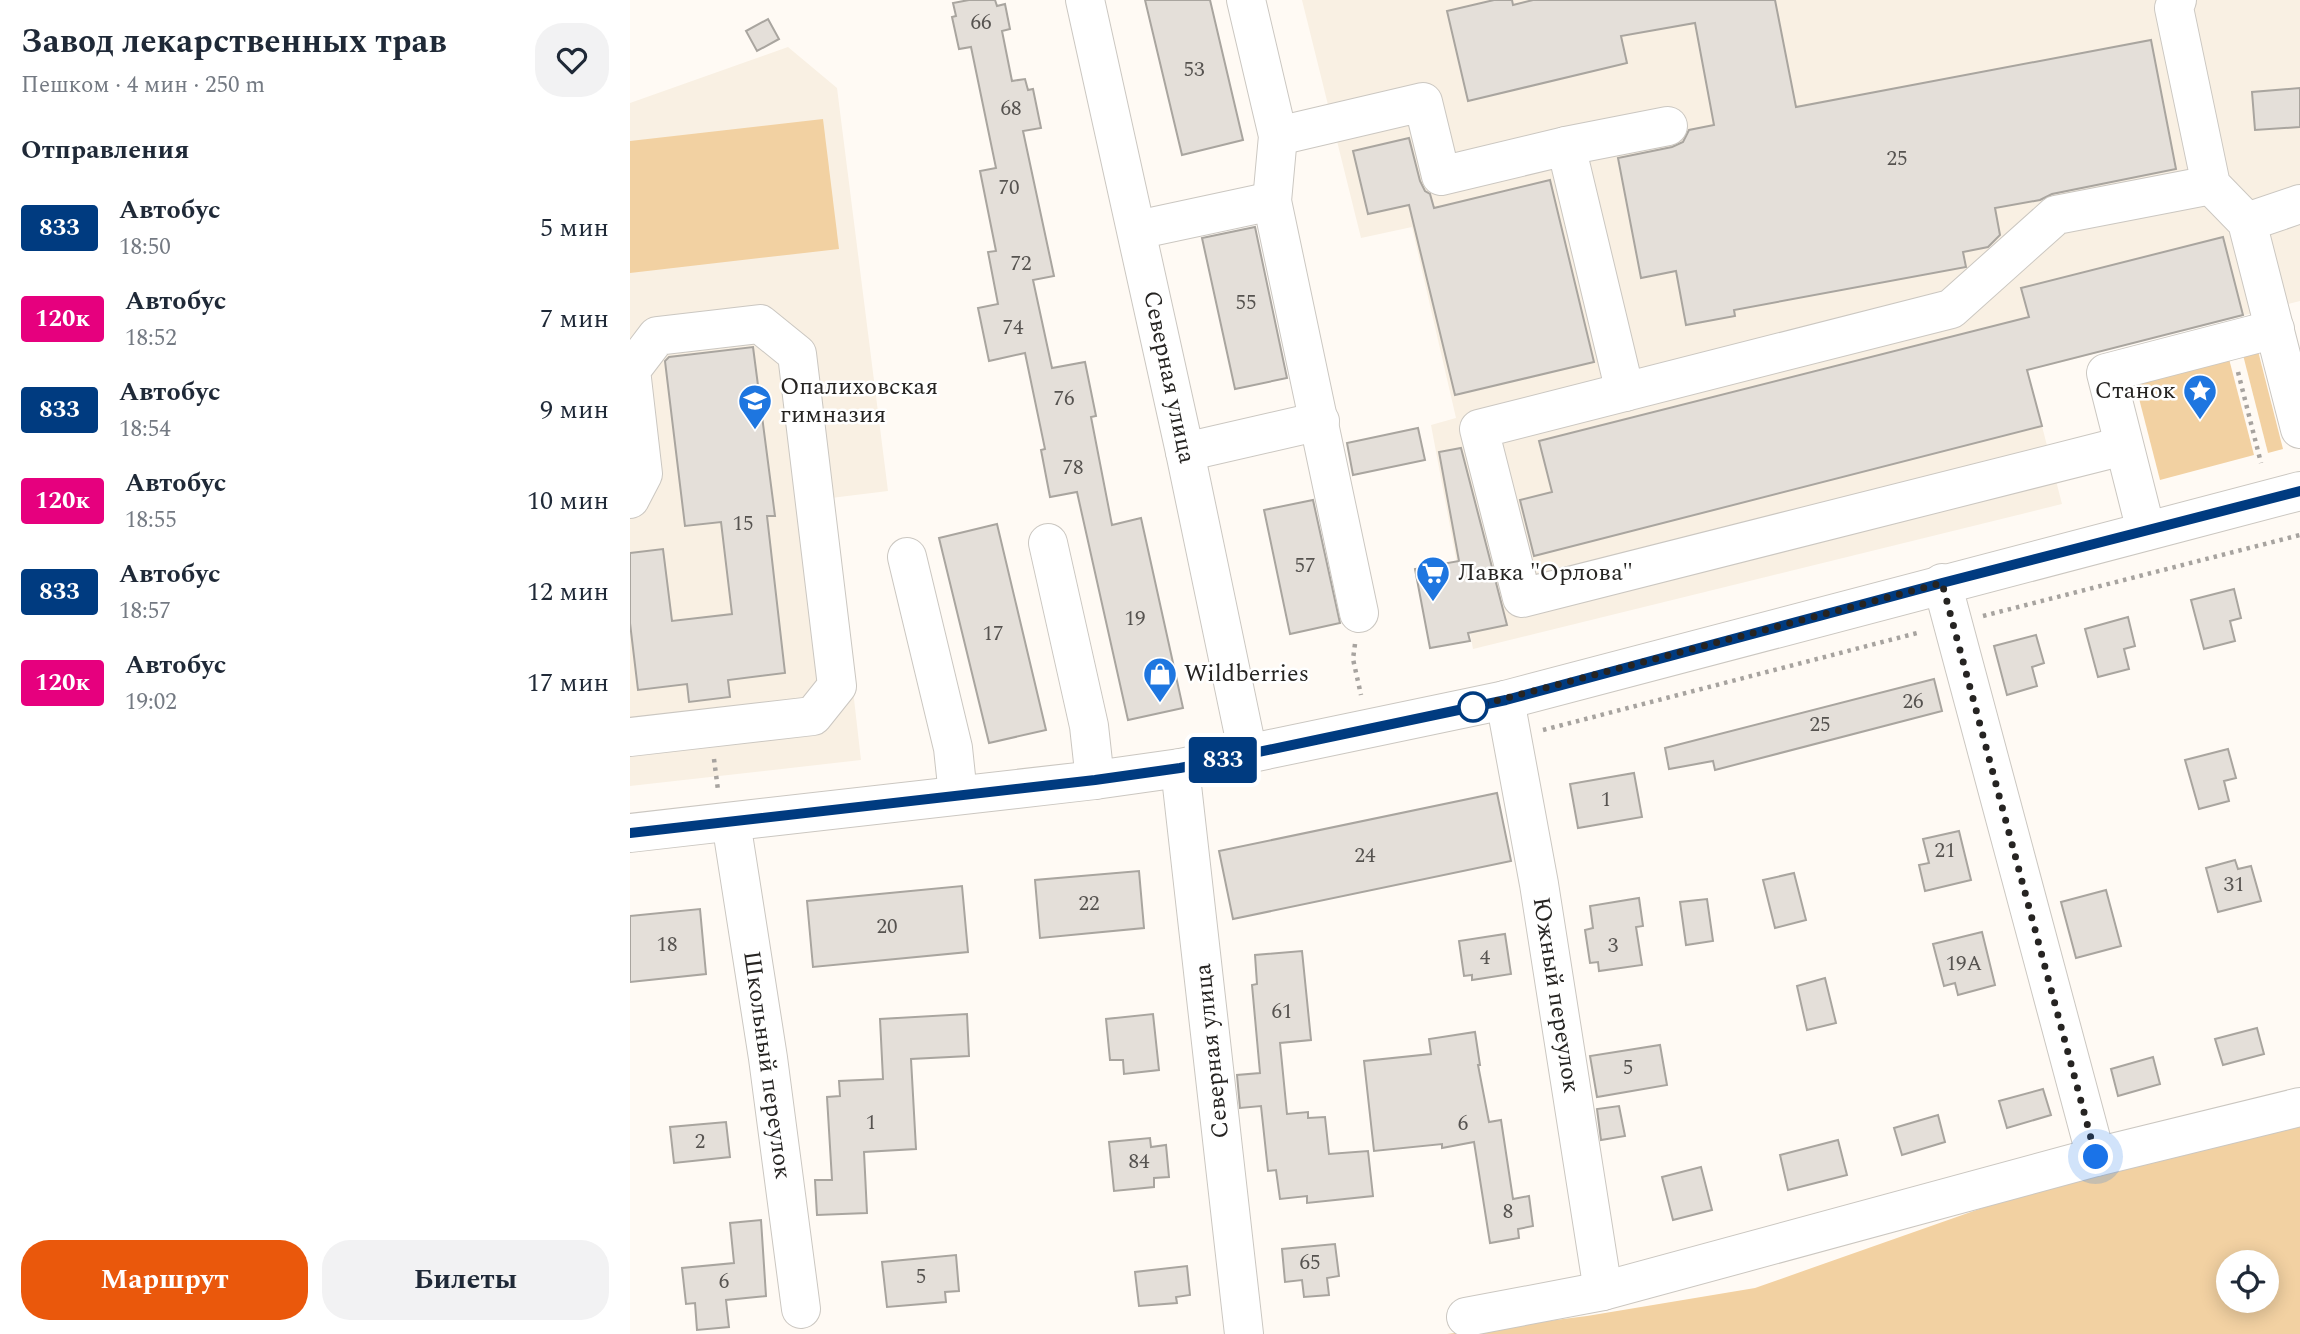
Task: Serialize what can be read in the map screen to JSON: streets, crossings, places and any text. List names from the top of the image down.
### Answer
{
  "streets": {
    "street": ["Северная улица", "Южный переулок", "Школьный переулок"]
  },
  "places": {
    "place": ["Станок"],
    "school or university": ["Опалиховская гимназия"],
    "supermarket": ["Лавка \"Орлова\""],
    "shop": ["Wildberries"]
  },
  "lines": ["bus line 833"],
  "house_numbers": [
    "66",
    "53",
    "68",
    "25",
    "70",
    "72",
    "55",
    "74",
    "76",
    "78",
    "15",
    "57",
    "19",
    "17",
    "26",
    "25",
    "1",
    "21",
    "24",
    "31",
    "22",
    "20",
    "18",
    "3",
    "4",
    "19А",
    "61",
    "5",
    "1",
    "6",
    "2",
    "84",
    "8",
    "65",
    "5",
    "6"
  ],
  "page": {
    "heading": [
      ["Завод лекарственных трав", "Пешком · 4 мин · 250 m"],
      "Отправления"
    ],
    "on_map": "833",
    "list": [
      {
        "mark": "833",
        "name": "Автобус",
        "note": "18:50",
        "value": "5 мин"
      },
      {
        "mark": "120к",
        "name": "Автобус",
        "note": "18:52",
        "value": "7 мин"
      },
      {
        "mark": "833",
        "name": "Автобус",
        "note": "18:54",
        "value": "9 мин"
      },
      {
        "mark": "120к",
        "name": "Автобус",
        "note": "18:55",
        "value": "10 мин"
      },
      {
        "mark": "833",
        "name": "Автобус",
        "note": "18:57",
        "value": "12 мин"
      },
      {
        "mark": "120к",
        "name": "Автобус",
        "note": "19:02",
        "value": "17 мин"
      }
    ],
    "buttons": ["Маршрут", "Билеты"]
  }
}
